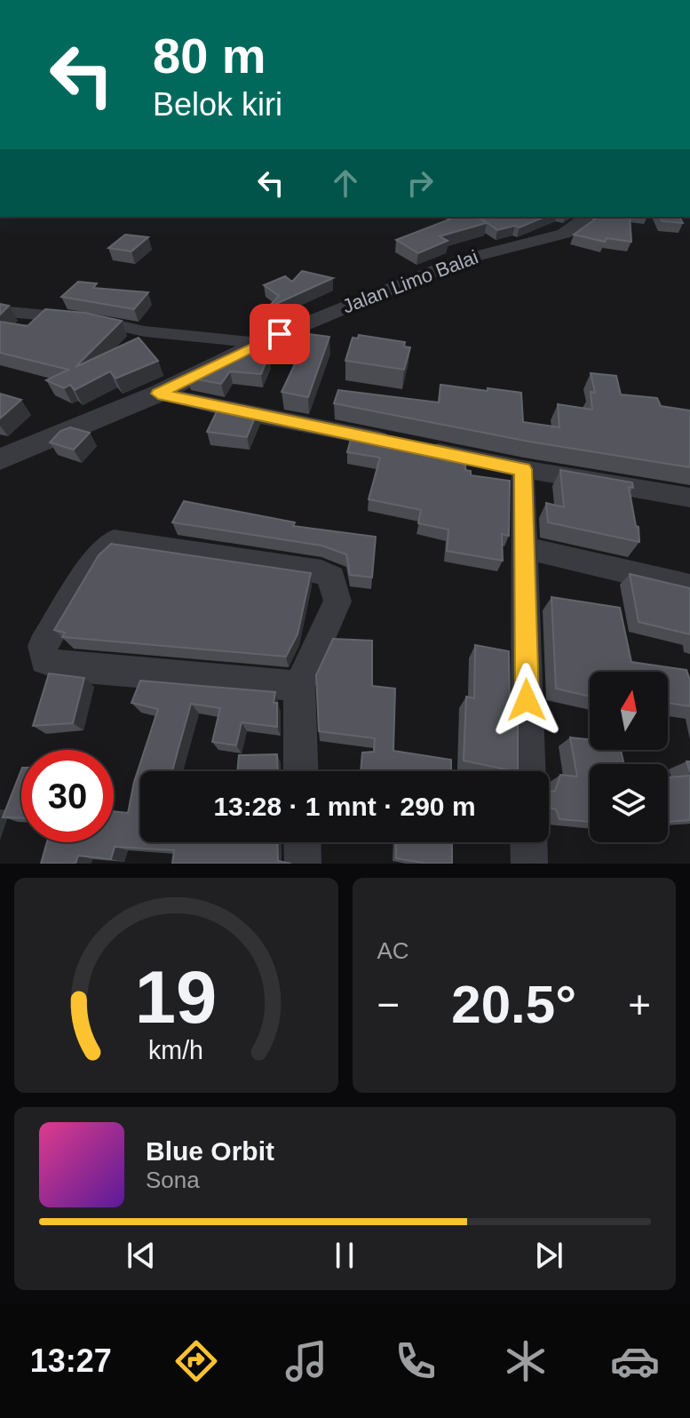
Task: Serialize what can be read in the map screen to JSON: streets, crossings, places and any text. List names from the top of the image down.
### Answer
{
  "streets": {
    "street": ["Jalan Limo Balai"]
  },
  "north": "top",
  "page": {
    "turn": ["80 m", "Belok kiri"],
    "limit": "30",
    "trip": "13:28 · 1 mnt · 290 m",
    "tile": "AC",
    "heat": ["−", "20.5°", "+"],
    "song": ["Blue Orbit", "Sona"],
    "tabs": "13:27",
    "gauge": ["19", "km/h"]
  }
}
